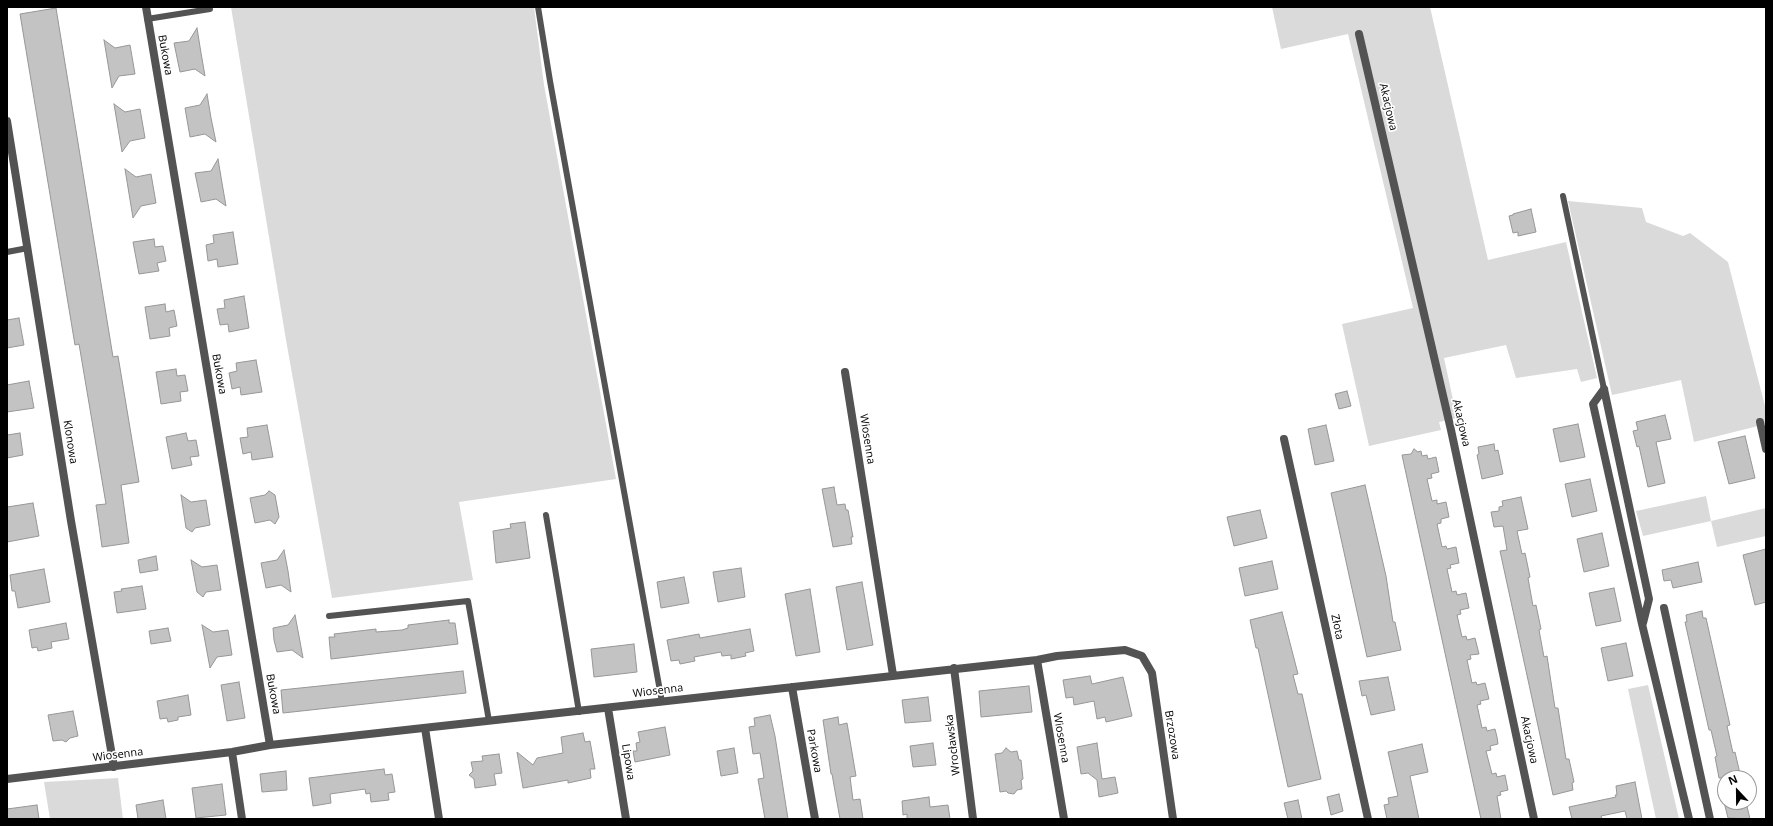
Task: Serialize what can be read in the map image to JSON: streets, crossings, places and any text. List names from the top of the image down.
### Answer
{
  "streets": {
    "street": [
      "Bukowa",
      "Akacjowa",
      "Wiosenna",
      "Klonowa",
      "Złota",
      "Brzozowa",
      "Wrocławska",
      "Parkowa",
      "Lipowa"
    ]
  },
  "crossings": [
    ["Bukowa", "Wiosenna"],
    ["Wiosenna", "Klonowa"],
    ["Wiosenna", "Brzozowa"],
    ["Wiosenna", "Wrocławska"],
    ["Wiosenna", "Parkowa"],
    ["Wiosenna", "Lipowa"]
  ],
  "north": "top"
}
